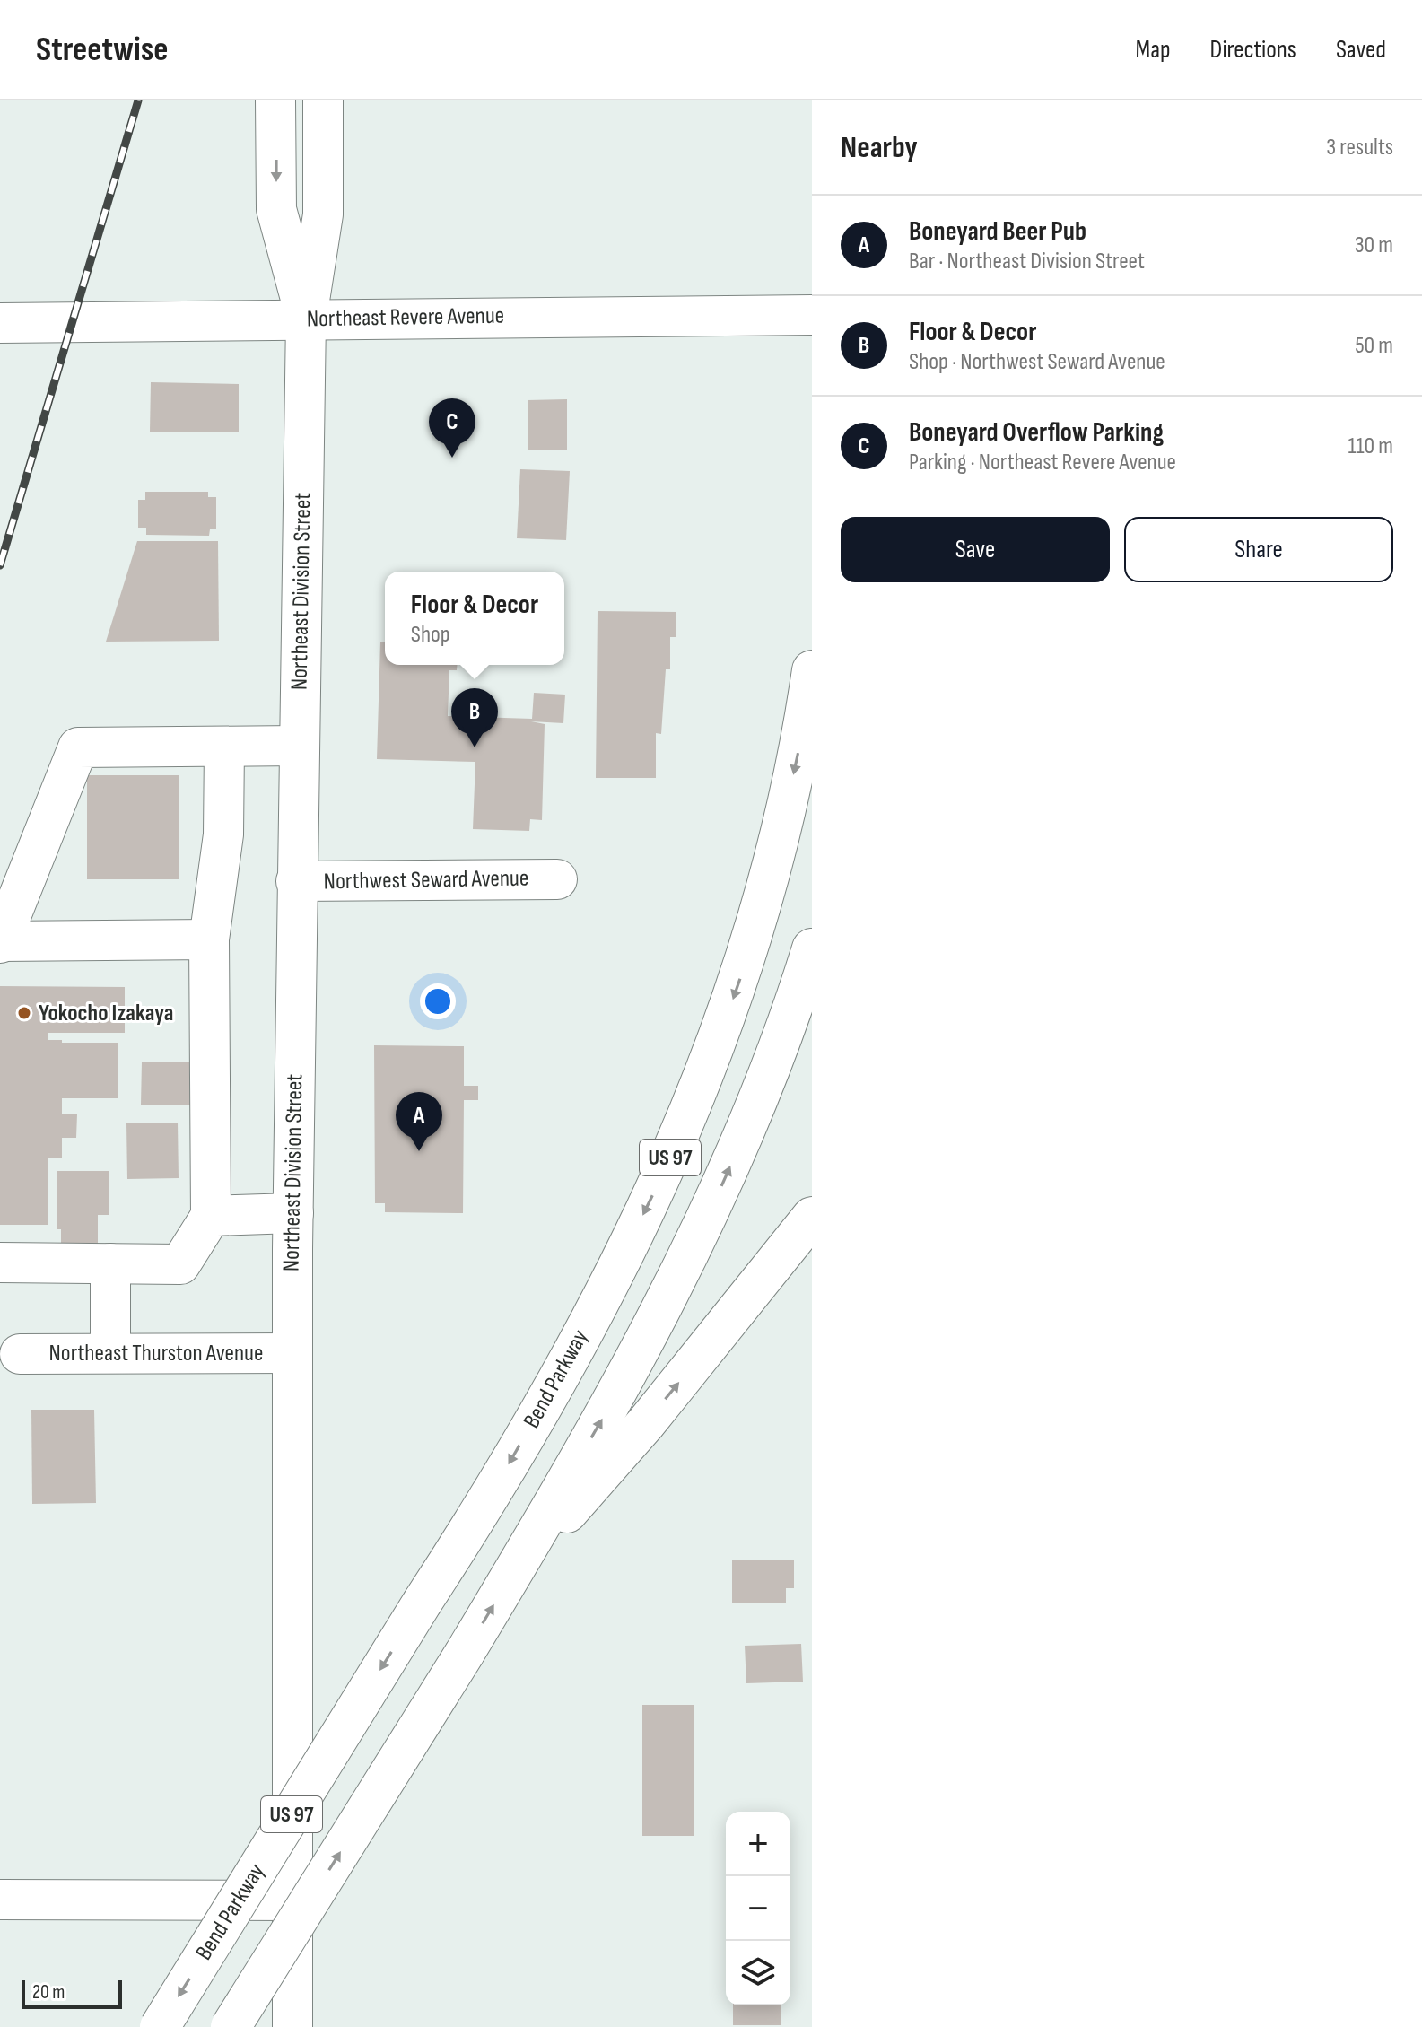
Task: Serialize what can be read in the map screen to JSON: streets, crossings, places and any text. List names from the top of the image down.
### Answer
{
  "streets": {
    "main road": [
      "Northeast Revere Avenue",
      "Northeast Division Street",
      "Northwest Seward Avenue",
      "US 97",
      "Northeast Thurston Avenue",
      "Bend Parkway"
    ]
  },
  "crossings": [
    ["Northeast Revere Avenue", "Northeast Division Street"],
    ["Northeast Division Street", "Northwest Seward Avenue"],
    ["Northeast Division Street", "Northeast Thurston Avenue"]
  ],
  "places": ["Yokocho Izakaya"],
  "scale_bar": "20 m",
  "page": {
    "header": "Streetwise",
    "nav": ["Map", "Directions", "Saved"],
    "heading": ["Nearby", "3 results"],
    "list": [
      {
        "mark": "A",
        "name": "Boneyard Beer Pub",
        "note": "Bar · Northeast Division Street",
        "value": "30 m"
      },
      {
        "mark": "B",
        "name": "Floor & Decor",
        "note": "Shop · Northwest Seward Avenue",
        "value": "50 m"
      },
      {
        "mark": "C",
        "name": "Boneyard Overflow Parking",
        "note": "Parking · Northeast Revere Avenue",
        "value": "110 m"
      }
    ],
    "pins": ["C", "B", "A"],
    "buttons": ["Save", "Share"],
    "popup": ["Floor & Decor", "Shop"],
    "map_buttons": ["+", "−"],
    "scale": "20 m"
  }
}
